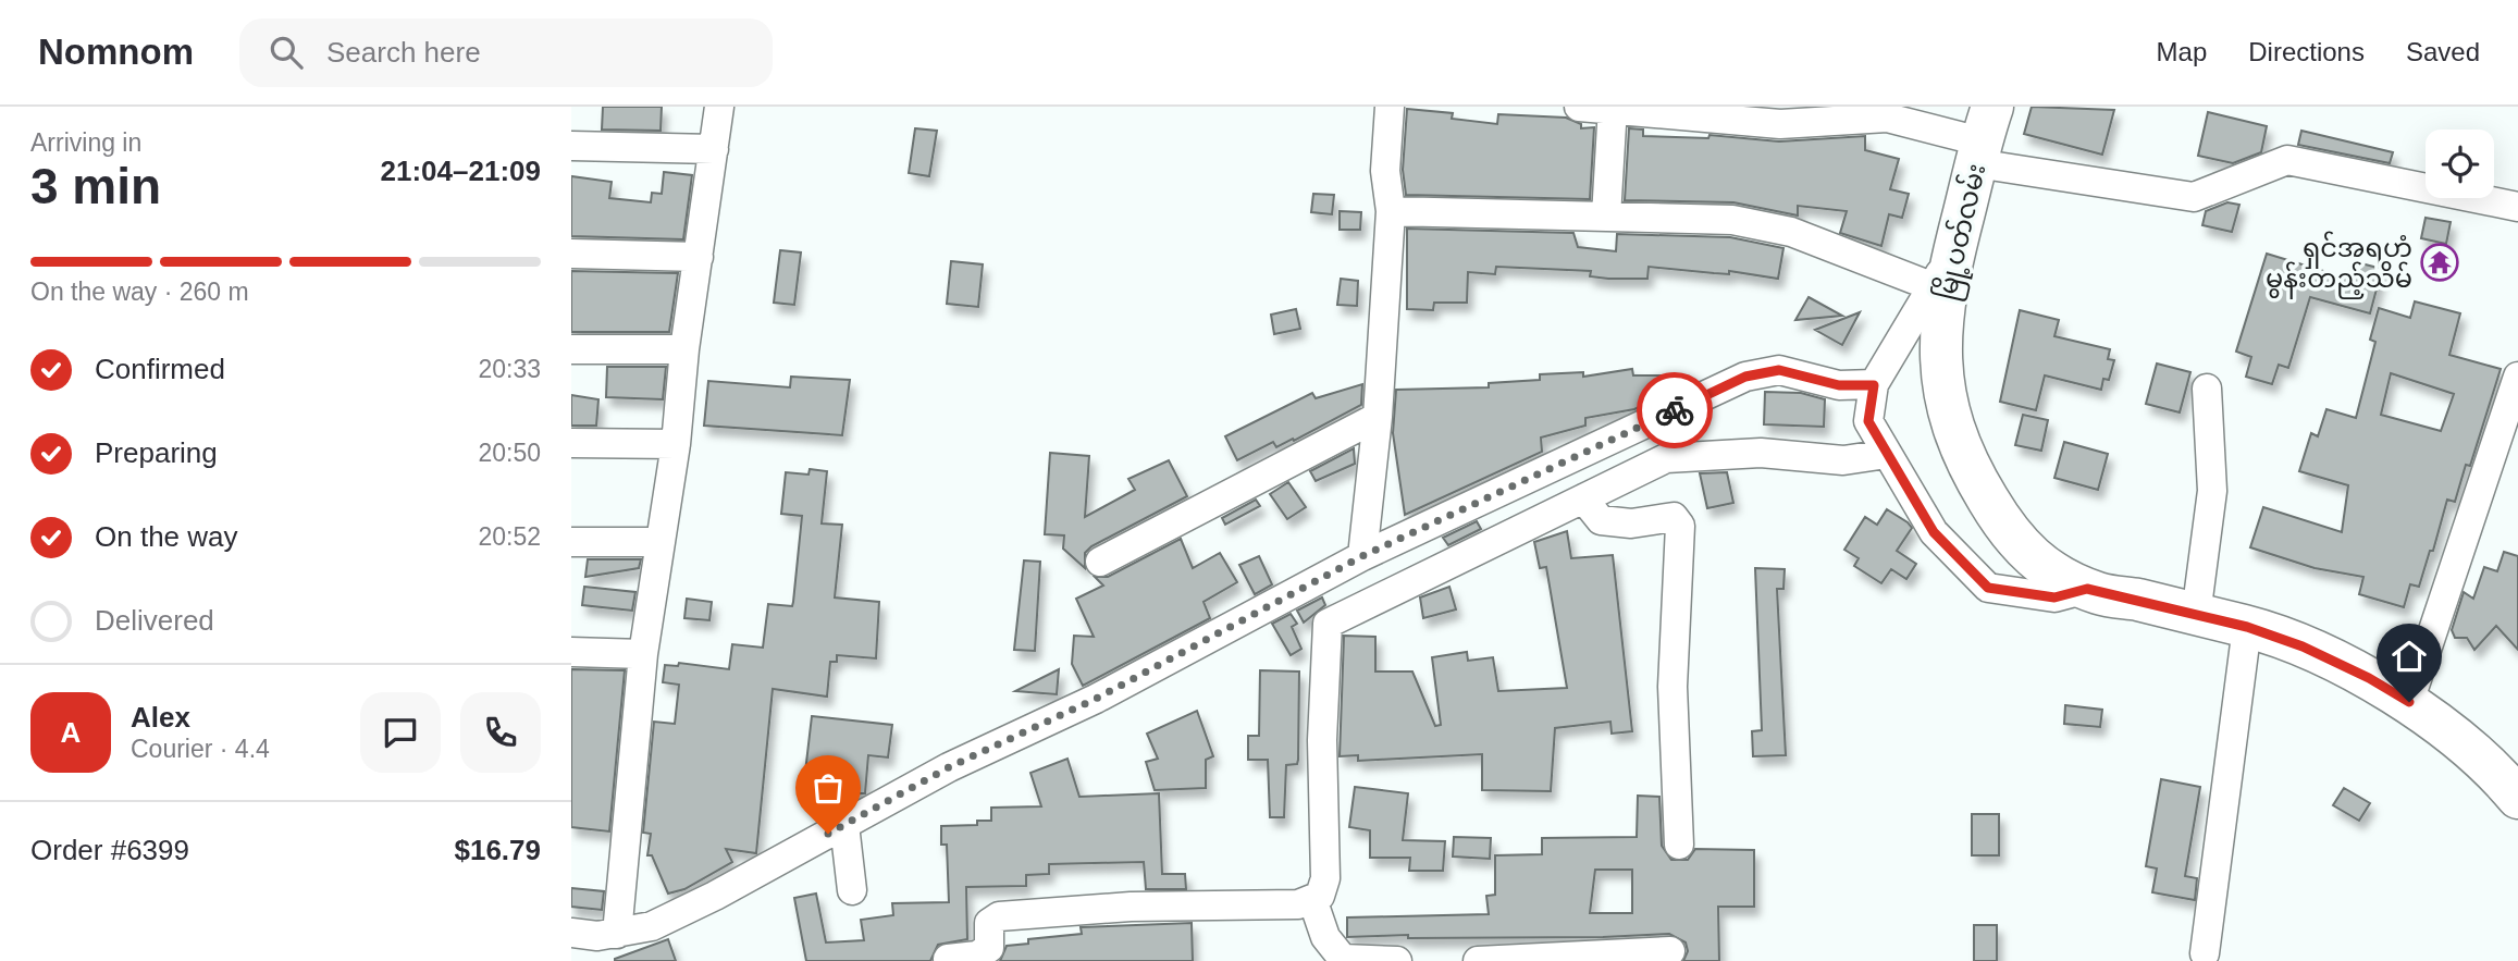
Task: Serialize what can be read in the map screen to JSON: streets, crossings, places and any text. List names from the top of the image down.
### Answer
{
  "streets": {
    "main road": ["မြို့ပတ်လမ်း"]
  },
  "places": {
    "temple": ["ရှင်အရဟံ မွန်းတည့်သိမ်"]
  },
  "page": {
    "header": "Nomnom",
    "search": "Search here",
    "nav": ["Map", "Directions", "Saved"],
    "heading": ["3 min", "Arriving in", "21:04–21:09"],
    "panel": [
      "Alex",
      "Courier · 4.4",
      "Order #6399",
      "$16.79"
    ],
    "bar": "On the way · 260 m",
    "list": [
      ["Confirmed", "20:33"],
      ["Preparing", "20:50"],
      ["On the way", "20:52"],
      "Delivered"
    ],
    "round": "A"
  }
}
